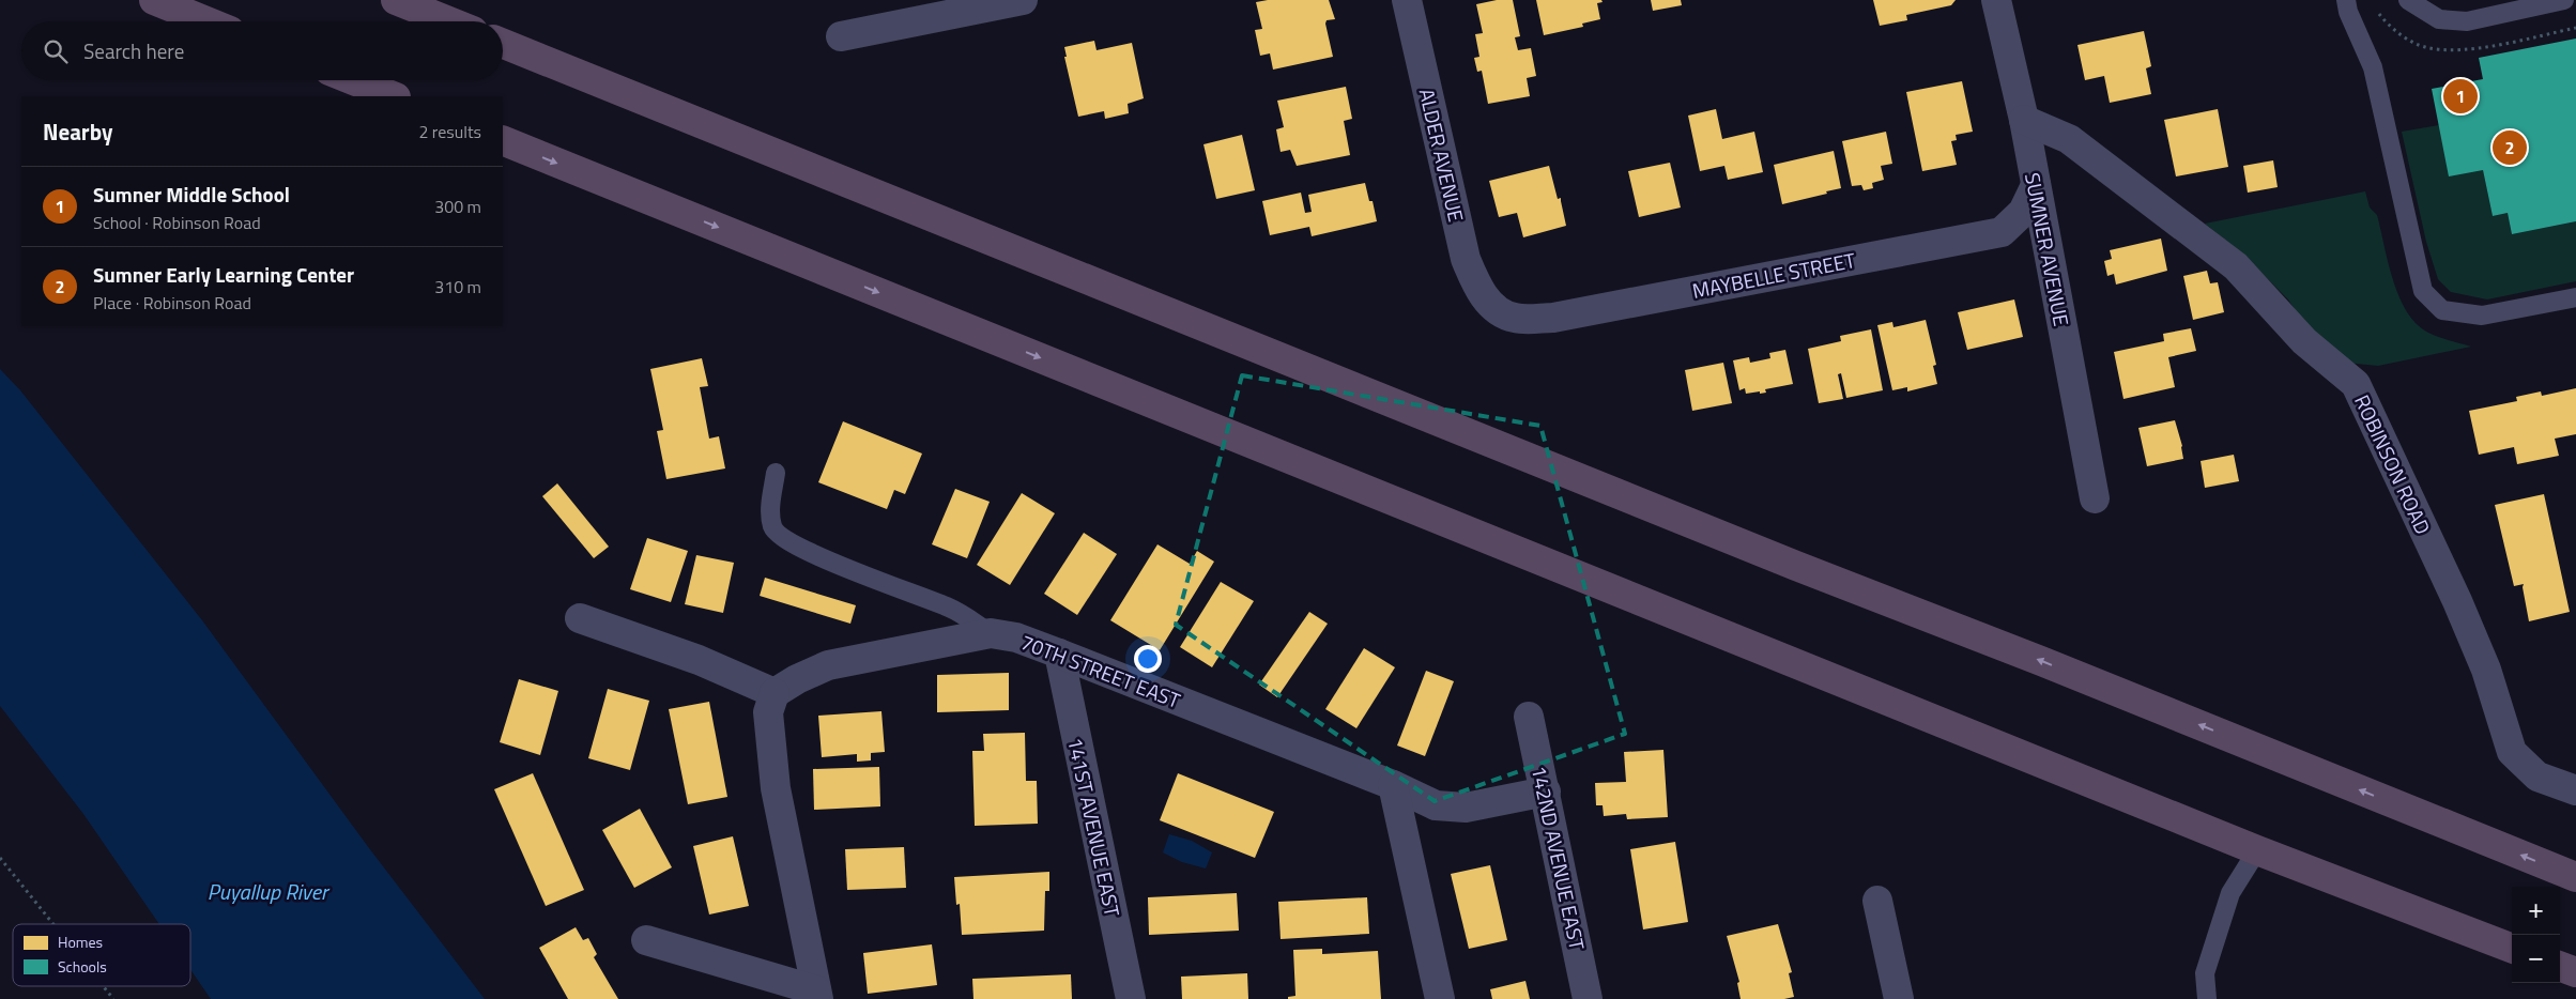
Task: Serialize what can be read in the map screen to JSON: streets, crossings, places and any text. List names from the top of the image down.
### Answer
{
  "streets": {
    "street": [
      "ALDER AVENUE",
      "SUMNER AVENUE",
      "MAYBELLE STREET",
      "ROBINSON ROAD",
      "70TH STREET EAST",
      "141ST AVENUE EAST",
      "142ND AVENUE EAST"
    ]
  },
  "crossings": [
    ["ALDER AVENUE", "MAYBELLE STREET"],
    ["SUMNER AVENUE", "MAYBELLE STREET"],
    ["SUMNER AVENUE", "ROBINSON ROAD"],
    ["70TH STREET EAST", "141ST AVENUE EAST"],
    ["70TH STREET EAST", "142ND AVENUE EAST"]
  ],
  "water": ["Puyallup River"],
  "legend": ["Homes", "Schools"],
  "page": {
    "search": "Search here",
    "pins": ["1", "2"],
    "heading": ["Nearby", "2 results"],
    "list": [
      {
        "mark": "1",
        "name": "Sumner Middle School",
        "note": "School · Robinson Road",
        "value": "300 m"
      },
      {
        "mark": "2",
        "name": "Sumner Early Learning Center",
        "note": "Place · Robinson Road",
        "value": "310 m"
      }
    ],
    "map_buttons": ["+", "−"]
  }
}
